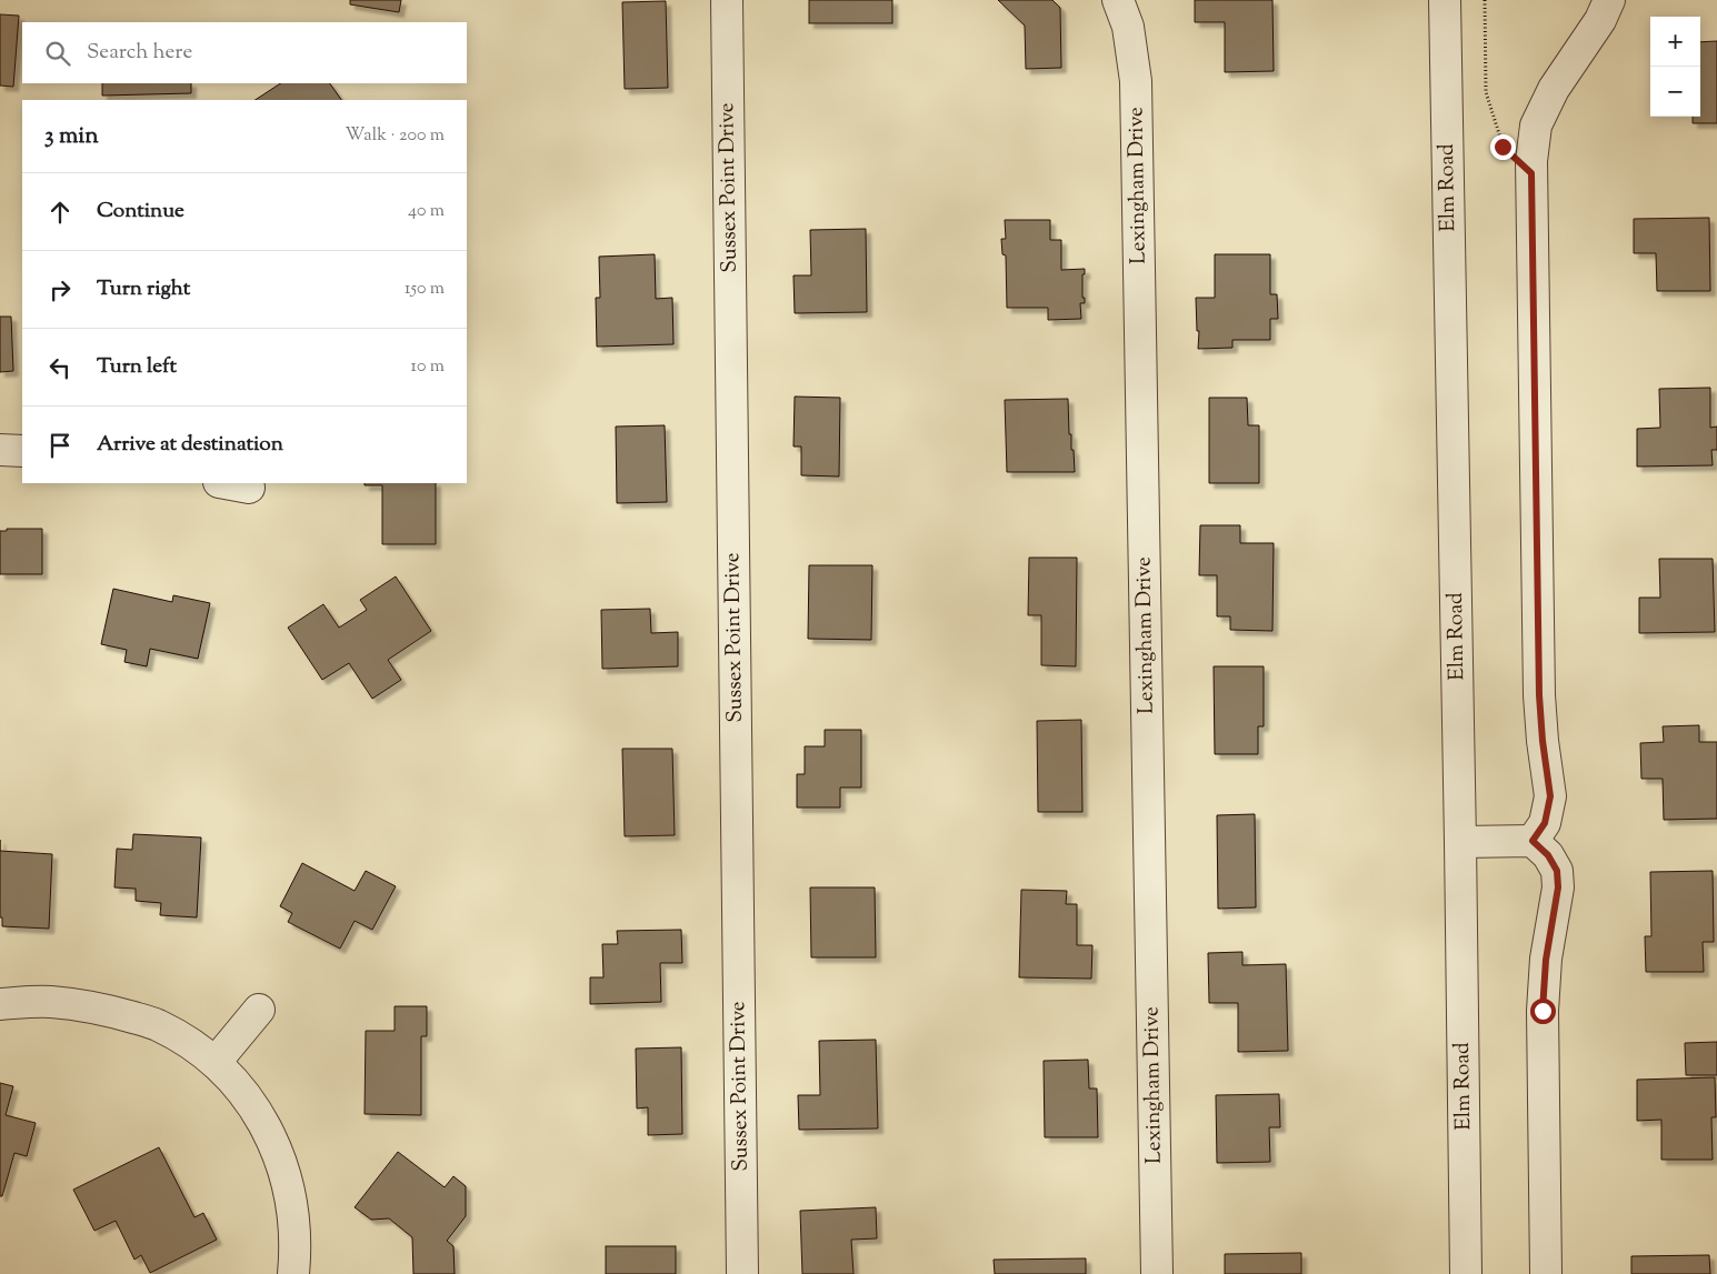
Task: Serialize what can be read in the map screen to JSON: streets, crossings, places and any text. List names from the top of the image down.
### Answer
{
  "streets": {
    "street": ["Lexingham Drive", "Sussex Point Drive", "Elm Road"]
  },
  "page": {
    "map_buttons": ["+", "−"],
    "search": "Search here",
    "heading": ["3 min", "Walk · 200 m"],
    "list": [
      ["Continue", "40 m"],
      ["Turn right", "150 m"],
      ["Turn left", "10 m"],
      "Arrive at destination"
    ]
  }
}
